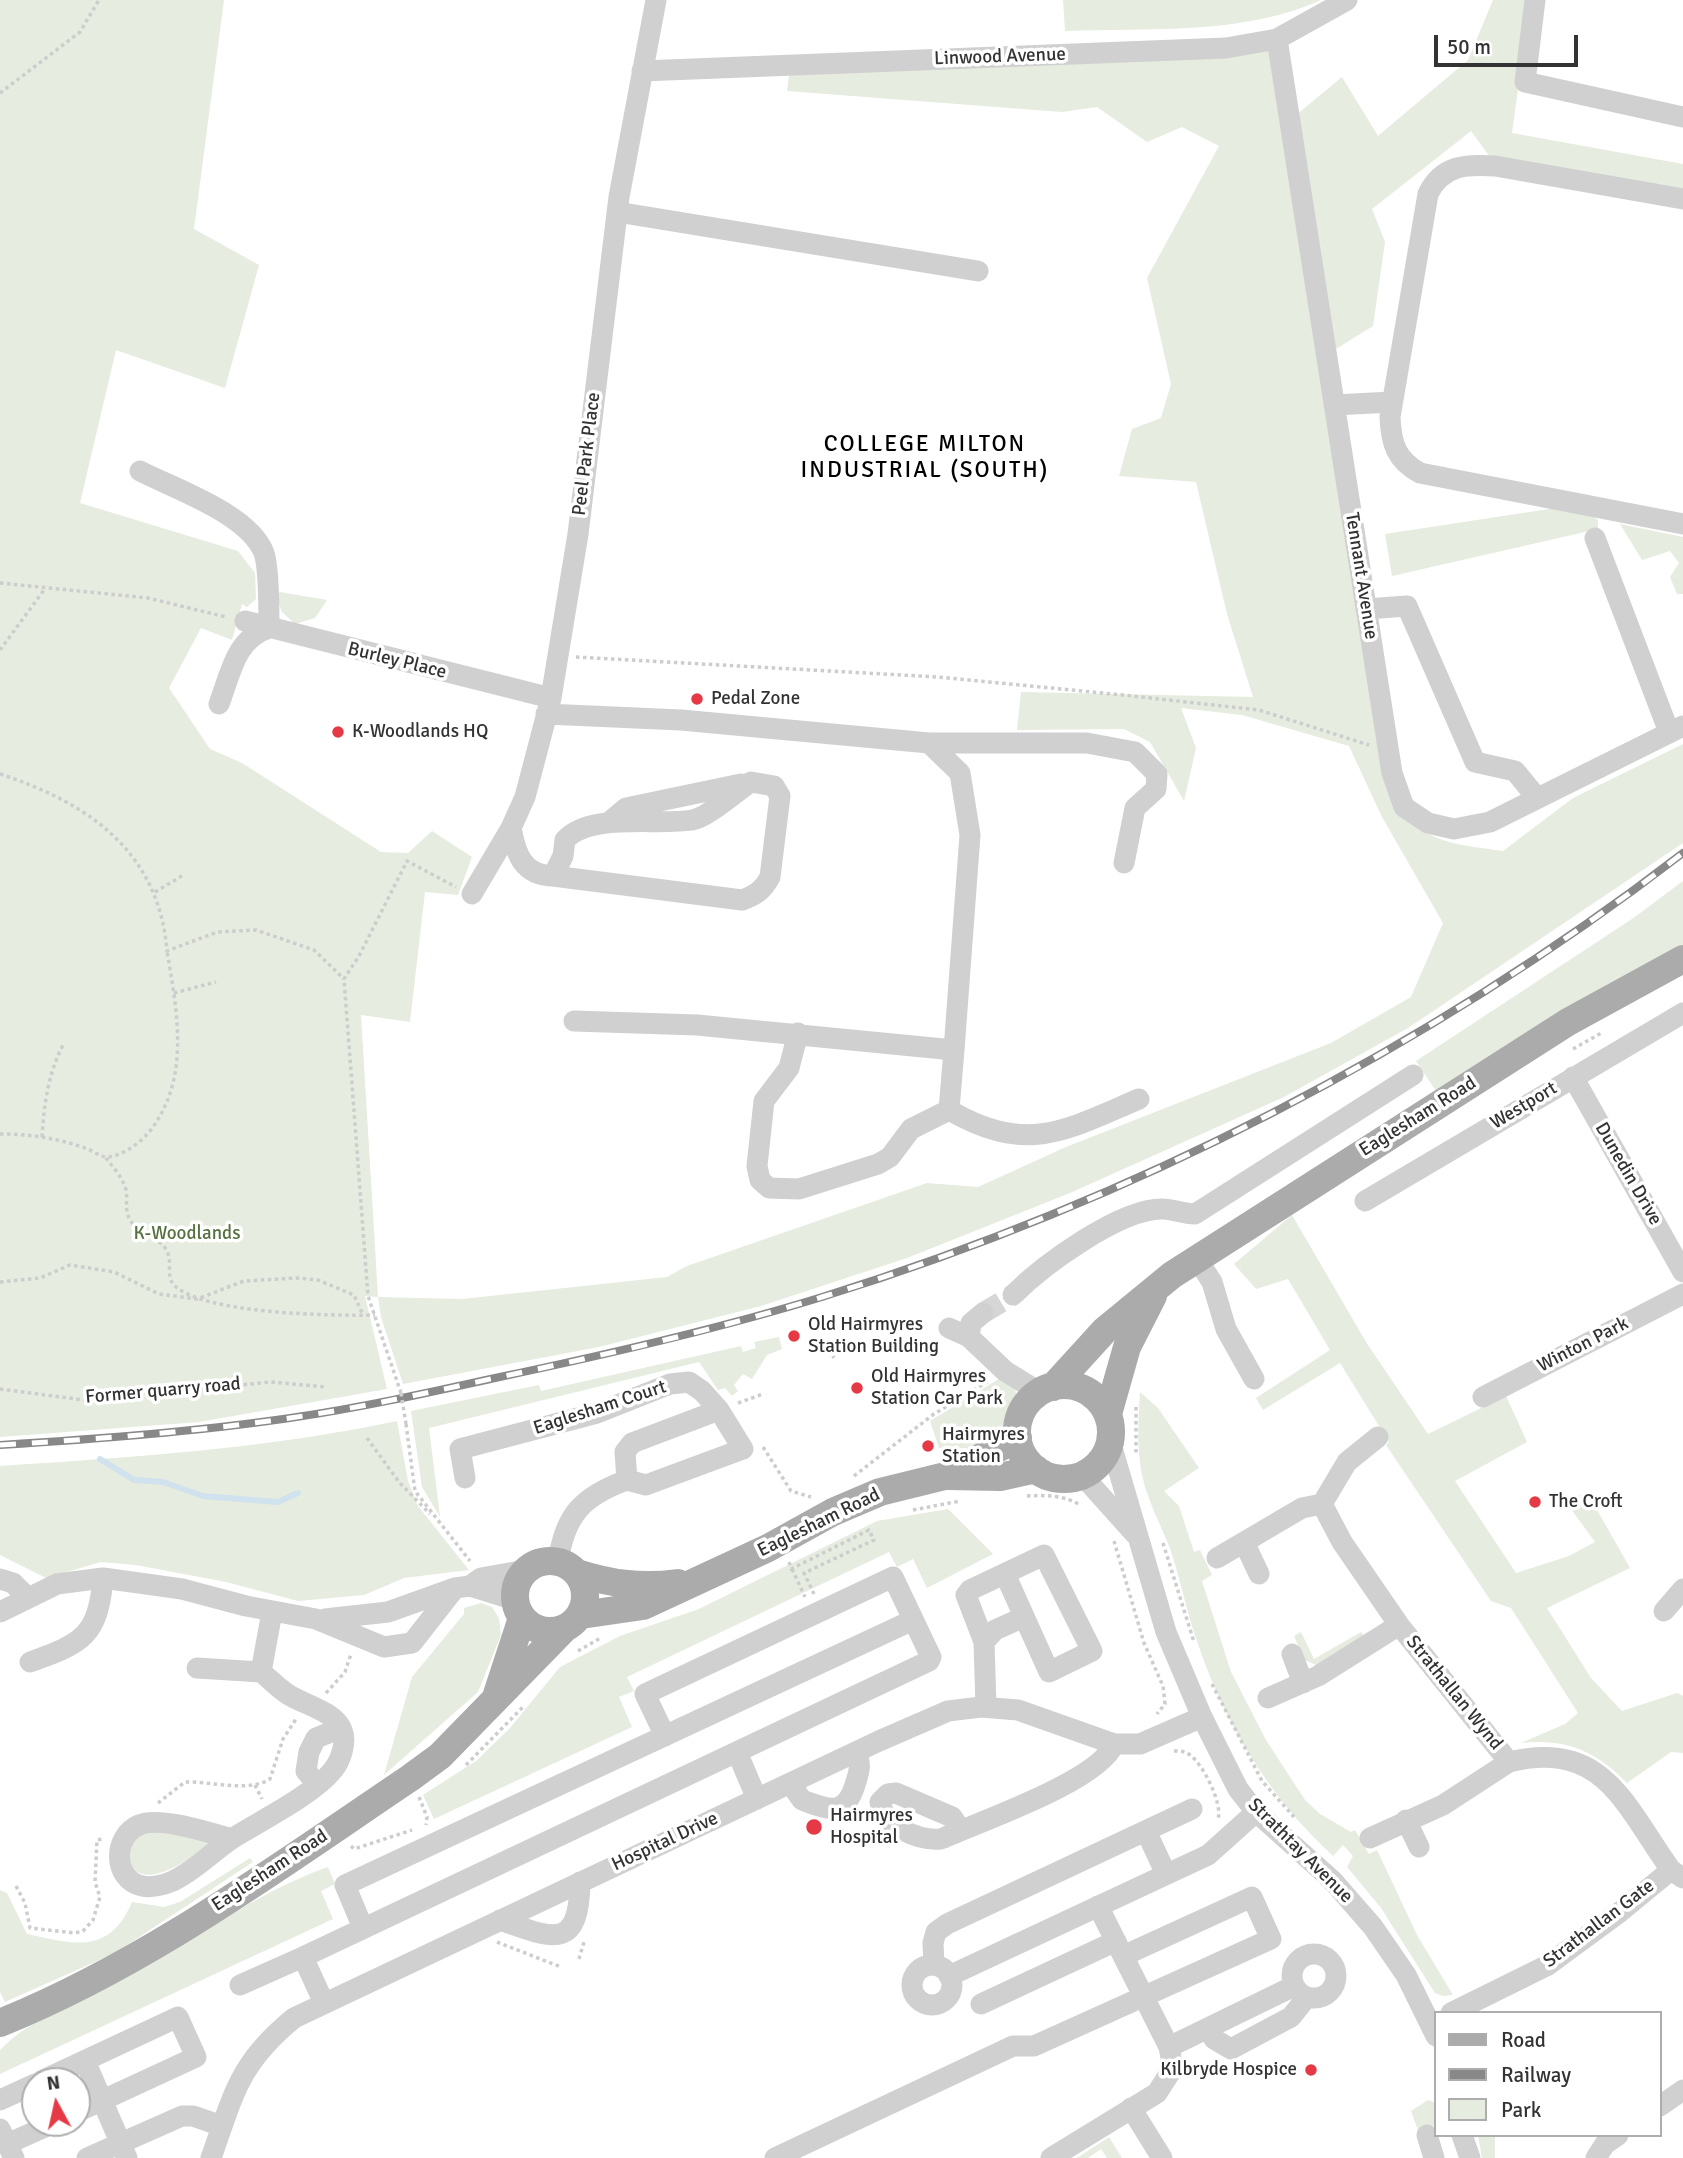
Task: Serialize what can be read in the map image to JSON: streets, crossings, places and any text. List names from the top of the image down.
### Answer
{
  "streets": {
    "main road": ["Eaglesham Road"],
    "street": [
      "Linwood Avenue",
      "Peel Park Place",
      "Tennant Avenue",
      "Burley Place",
      "Westport",
      "Dunedin Drive",
      "Winton Park",
      "Eaglesham Court",
      "Strathallan Wynd",
      "Hospital Drive",
      "Strathtay Avenue",
      "Strathallan Gate"
    ],
    "path": ["Former quarry road"]
  },
  "crossings": [
    ["Linwood Avenue", "Peel Park Place"],
    ["Linwood Avenue", "Tennant Avenue"],
    ["Peel Park Place", "Burley Place"],
    ["Westport", "Dunedin Drive"],
    ["Eaglesham Road", "Eaglesham Court"],
    ["Eaglesham Road", "Strathtay Avenue"],
    ["Strathallan Wynd", "Strathallan Gate"],
    ["Hospital Drive", "Strathtay Avenue"]
  ],
  "districts": ["COLLEGE MILTON INDUSTRIAL (SOUTH)"],
  "parks": ["K-Woodlands"],
  "places": [
    "Pedal Zone",
    "K-Woodlands HQ",
    "Old Hairmyres Station Building",
    "Old Hairmyres Station Car Park",
    "Hairmyres Station",
    "The Croft",
    "Hairmyres Hospital",
    "Kilbryde Hospice"
  ],
  "legend": ["Road", "Railway", "Park"],
  "scale_bar": "50 m",
  "north": "top"
}
